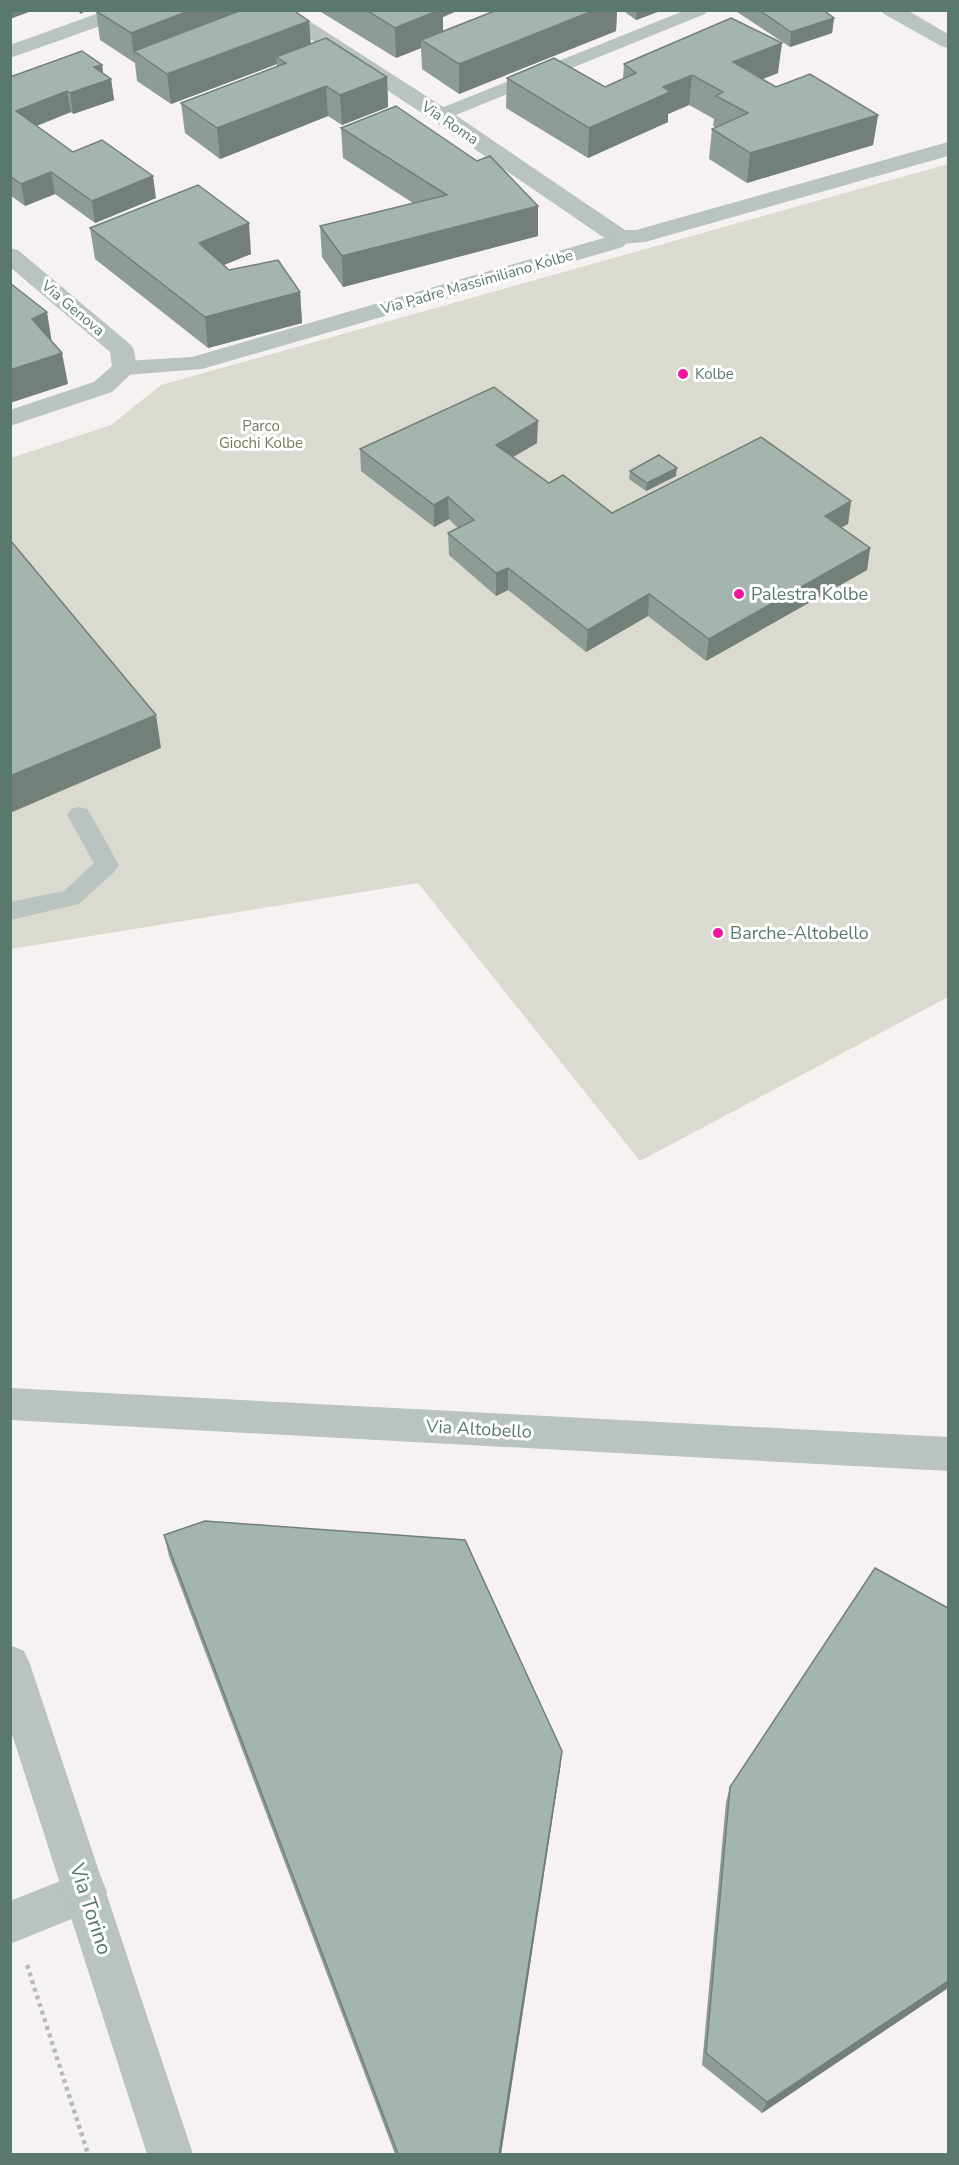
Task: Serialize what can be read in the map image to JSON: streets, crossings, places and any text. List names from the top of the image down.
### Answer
{
  "streets": {
    "street": [
      "Via Roma",
      "Via Padre Massimiliano Kolbe",
      "Via Genova",
      "Via Altobello",
      "Via Torino"
    ]
  },
  "crossings": [
    ["Via Roma", "Via Padre Massimiliano Kolbe"],
    ["Via Padre Massimiliano Kolbe", "Via Genova"]
  ],
  "parks": ["Parco Giochi Kolbe"],
  "places": ["Kolbe", "Palestra Kolbe", "Barche-Altobello"]
}
